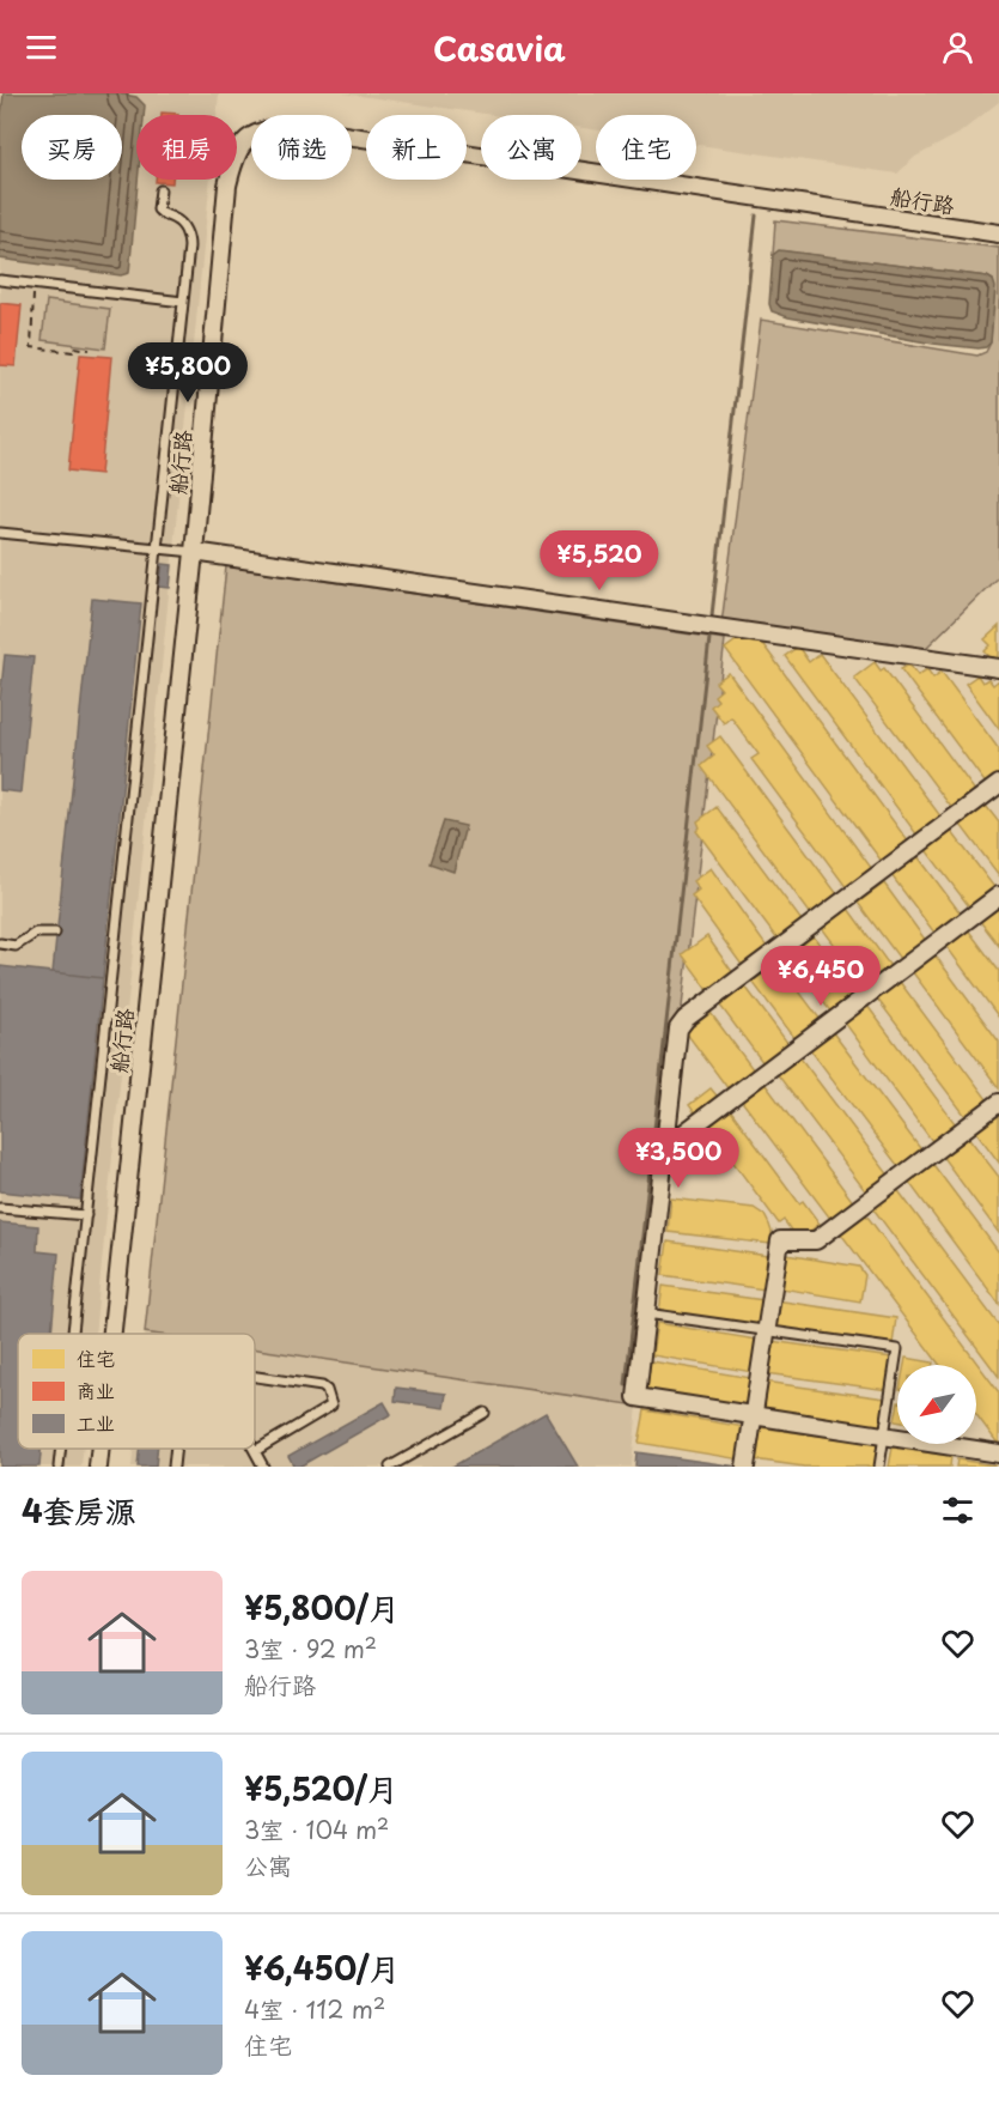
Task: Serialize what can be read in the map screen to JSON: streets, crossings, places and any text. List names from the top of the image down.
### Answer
{
  "streets": {
    "street": ["船行路"]
  },
  "legend": ["住宅", "商业", "工业"],
  "north": "bottom left",
  "page": {
    "header": "Casavia",
    "chip": [
      "买房",
      "租房",
      "筛选",
      "新上",
      "公寓",
      "住宅"
    ],
    "price": [
      "¥5,800",
      "¥5,520",
      "¥6,450",
      "¥3,500"
    ],
    "heading": "4套房源",
    "list": [
      {
        "name": "¥5,800/月",
        "note": "3室 · 92 m² · 船行路"
      },
      {
        "name": "¥5,520/月",
        "note": "3室 · 104 m² · 公寓"
      },
      {
        "name": "¥6,450/月",
        "note": "4室 · 112 m² · 住宅"
      }
    ]
  }
}
